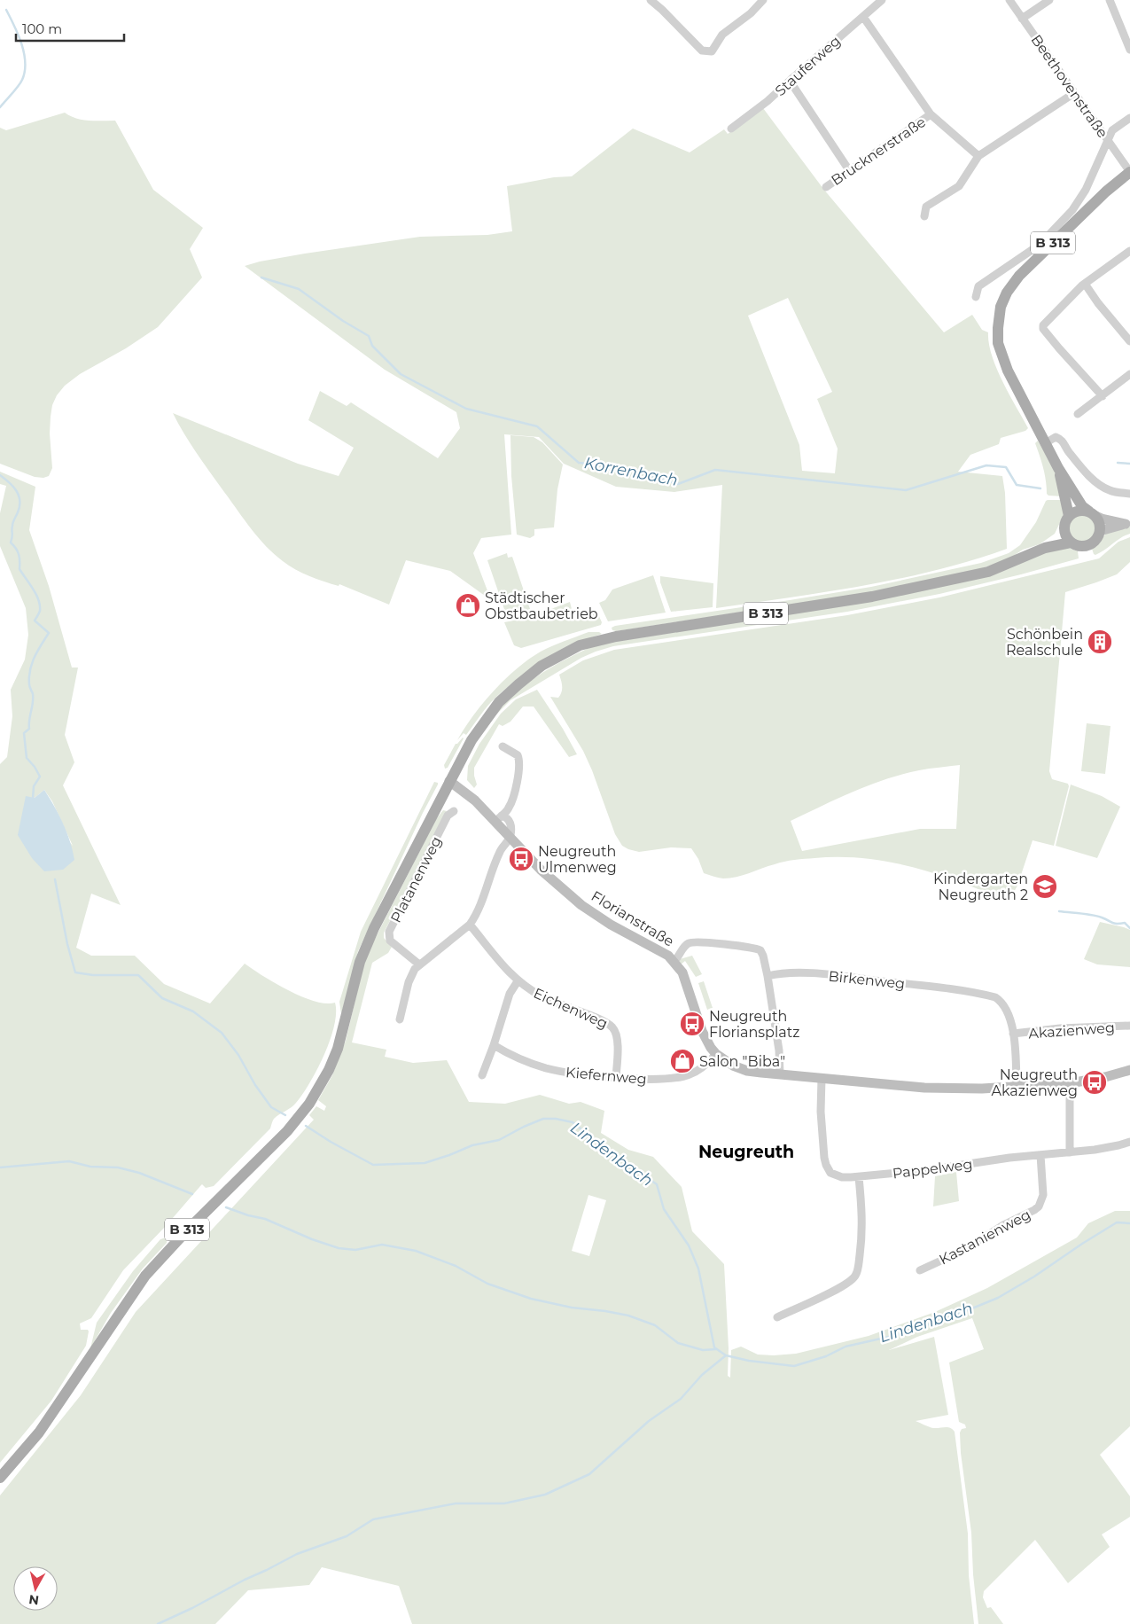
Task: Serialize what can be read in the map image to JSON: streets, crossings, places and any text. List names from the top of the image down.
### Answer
{
  "streets": {
    "main road": ["B 313"],
    "street": [
      "Stauferweg",
      "Beethovenstraße",
      "Brucknerstraße",
      "Platanenweg",
      "Florianstraße",
      "Birkenweg",
      "Eichenweg",
      "Akazienweg",
      "Kiefernweg",
      "Pappelweg",
      "Kastanienweg"
    ]
  },
  "crossings": [
    ["Beethovenstraße", "B 313"],
    ["B 313", "Florianstraße"],
    ["Florianstraße", "Birkenweg"],
    ["Florianstraße", "Kiefernweg"],
    ["Florianstraße", "Pappelweg"],
    ["Birkenweg", "Akazienweg"],
    ["Eichenweg", "Kiefernweg"],
    ["Pappelweg", "Kastanienweg"]
  ],
  "districts": ["Neugreuth"],
  "water": ["Korrenbach", "Lindenbach"],
  "places": {
    "shop": ["Städtischer Obstbaubetrieb", "Salon \"Biba\""],
    "building": ["Schönbein Realschule"],
    "bus stop": ["Neugreuth Ulmenweg", "Neugreuth Floriansplatz", "Neugreuth Akazienweg"],
    "school or university": ["Kindergarten Neugreuth 2"]
  },
  "scale_bar": "100 m",
  "north": "bottom"
}
